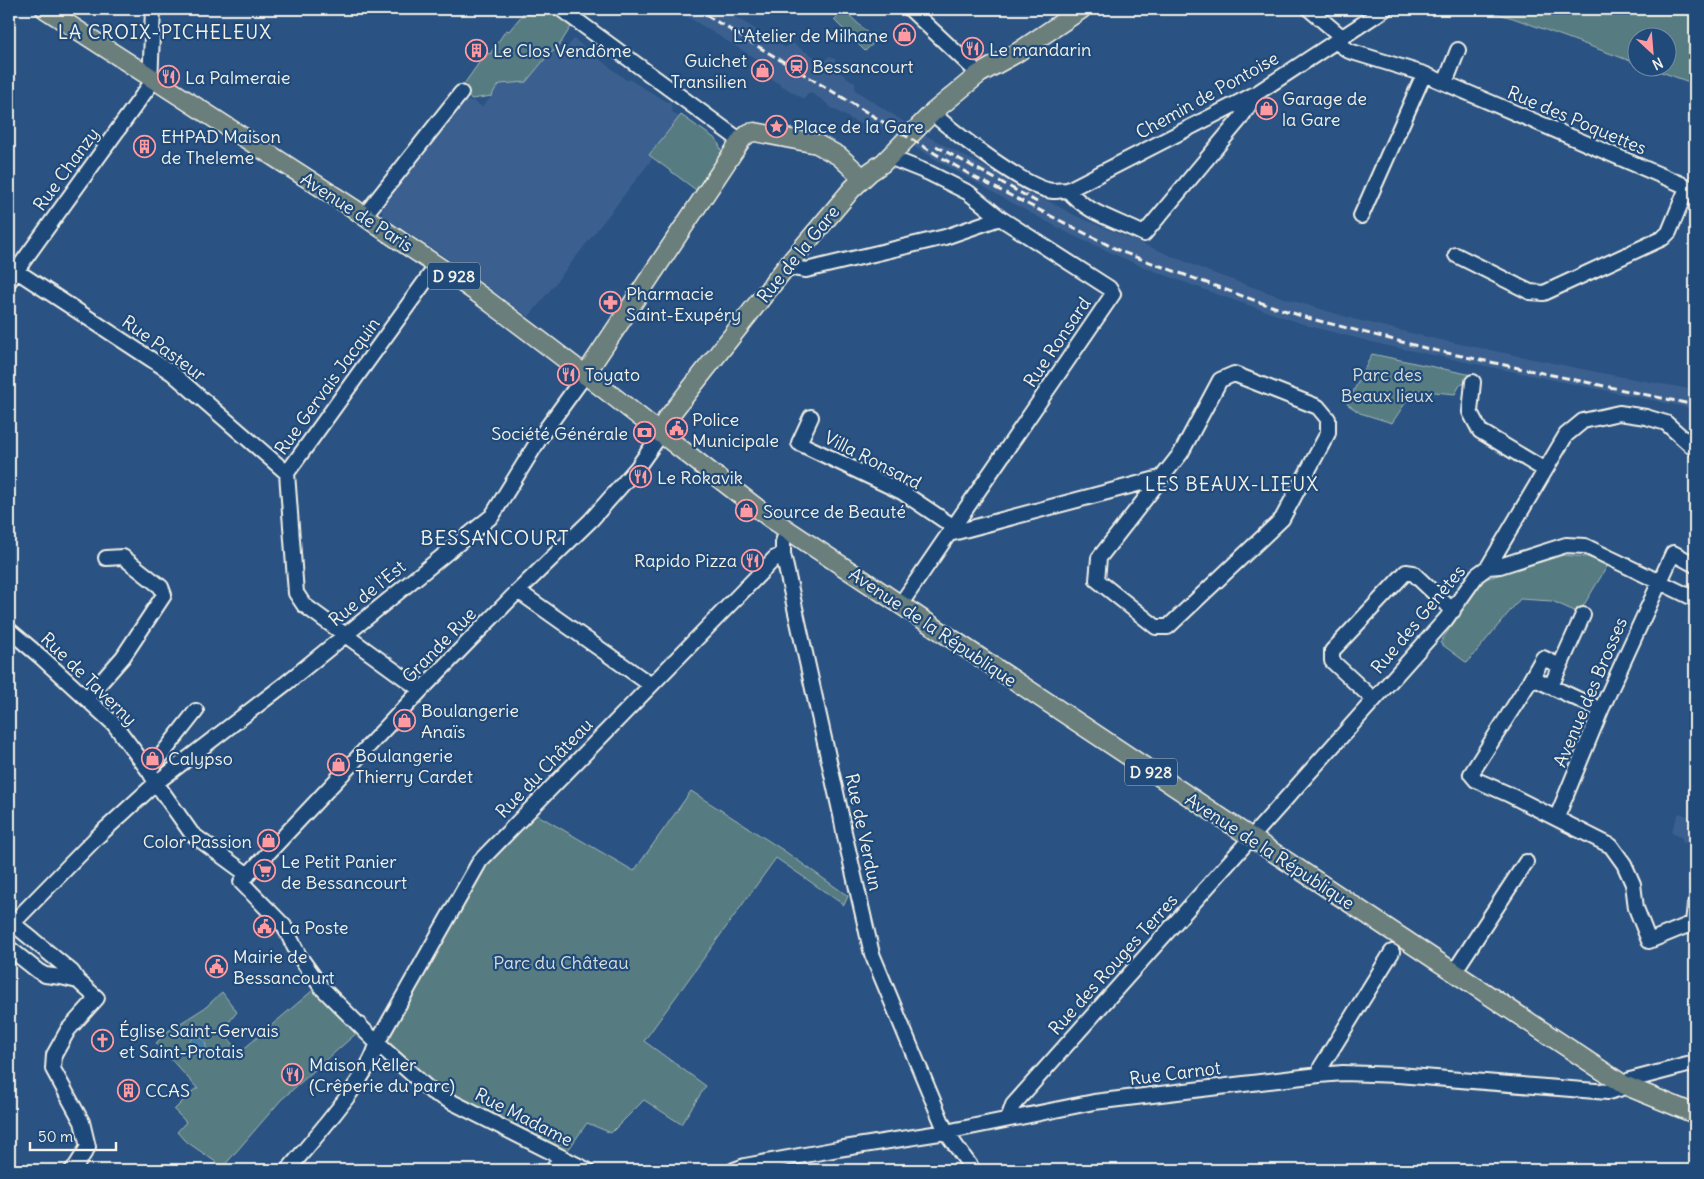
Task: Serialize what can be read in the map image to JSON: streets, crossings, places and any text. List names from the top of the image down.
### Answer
{
  "streets": {
    "main road": [
      "Avenue de Paris",
      "Rue de la Gare",
      "D 928",
      "Avenue de la République"
    ],
    "street": [
      "Chemin de Pontoise",
      "Rue des Poquettes",
      "Rue Chanzy",
      "Rue Ronsard",
      "Rue Pasteur",
      "Rue Gervais Jacquin",
      "Villa Ronsard",
      "Rue de l'Est",
      "Rue des Genètes",
      "Grande Rue",
      "Rue de Taverny",
      "Avenue des Brosses",
      "Rue du Château",
      "Rue de Verdun",
      "Rue des Rouges Terres",
      "Rue Carnot",
      "Rue Madame"
    ]
  },
  "crossings": [
    ["Chemin de Pontoise", "Rue des Poquettes"],
    ["Rue Chanzy", "Avenue de Paris"],
    ["Rue Chanzy", "Rue Pasteur"],
    ["Avenue de Paris", "Rue de la Gare"],
    ["Avenue de Paris", "Rue Gervais Jacquin"],
    ["Avenue de Paris", "Rue de l'Est"],
    ["Avenue de Paris", "Avenue de la République"],
    ["Avenue de Paris", "Grande Rue"],
    ["Rue de la Gare", "Rue Ronsard"],
    ["Rue de la Gare", "Avenue de la République"],
    ["Rue de la Gare", "Grande Rue"],
    ["Rue Ronsard", "Villa Ronsard"],
    ["Rue Ronsard", "Avenue de la République"],
    ["Rue Pasteur", "Rue Gervais Jacquin"],
    ["Rue Gervais Jacquin", "Rue de l'Est"],
    ["Rue Gervais Jacquin", "Grande Rue"],
    ["Rue de l'Est", "Rue de Taverny"],
    ["Rue des Genètes", "Avenue de la République"],
    ["Rue des Genètes", "Rue des Rouges Terres"],
    ["Avenue de la République", "Grande Rue"],
    ["Avenue de la République", "Rue de Verdun"],
    ["Avenue de la République", "Rue des Rouges Terres"],
    ["Avenue de la République", "Rue Carnot"],
    ["Grande Rue", "Rue Madame"],
    ["Rue de Taverny", "Rue Madame"],
    ["Rue du Château", "Rue de Verdun"],
    ["Rue du Château", "Rue Madame"],
    ["Rue de Verdun", "Rue Carnot"],
    ["Rue des Rouges Terres", "Rue Carnot"]
  ],
  "districts": ["LA CROIX-PICHELEUX", "LES BEAUX-LIEUX", "BESSANCOURT"],
  "parks": ["Parc des Beaux lieux", "Parc du Château"],
  "places": {
    "shop": [
      "L'Atelier de Milhane",
      "Guichet Transilien",
      "Garage de la Gare",
      "Source de Beauté",
      "Boulangerie Anaïs",
      "Calypso",
      "Boulangerie Thierry Cardet",
      "Color Passion"
    ],
    "restaurant": [
      "Le mandarin",
      "La Palmeraie",
      "Toyato",
      "Le Rokavik",
      "Rapido Pizza",
      "Maison Keller (Crêperie du parc)"
    ],
    "building": ["Le Clos Vendôme", "EHPAD Maison de Theleme", "CCAS"],
    "station": ["Bessancourt"],
    "place": ["Place de la Gare"],
    "pharmacy": ["Pharmacie Saint-Exupéry"],
    "public building": ["Police Municipale", "La Poste", "Mairie de Bessancourt"],
    "bank": ["Société Générale"],
    "supermarket": ["Le Petit Panier de Bessancourt"],
    "church": ["Église Saint-Gervais et Saint-Protais"]
  },
  "scale_bar": "50 m",
  "north": "bottom right"
}
